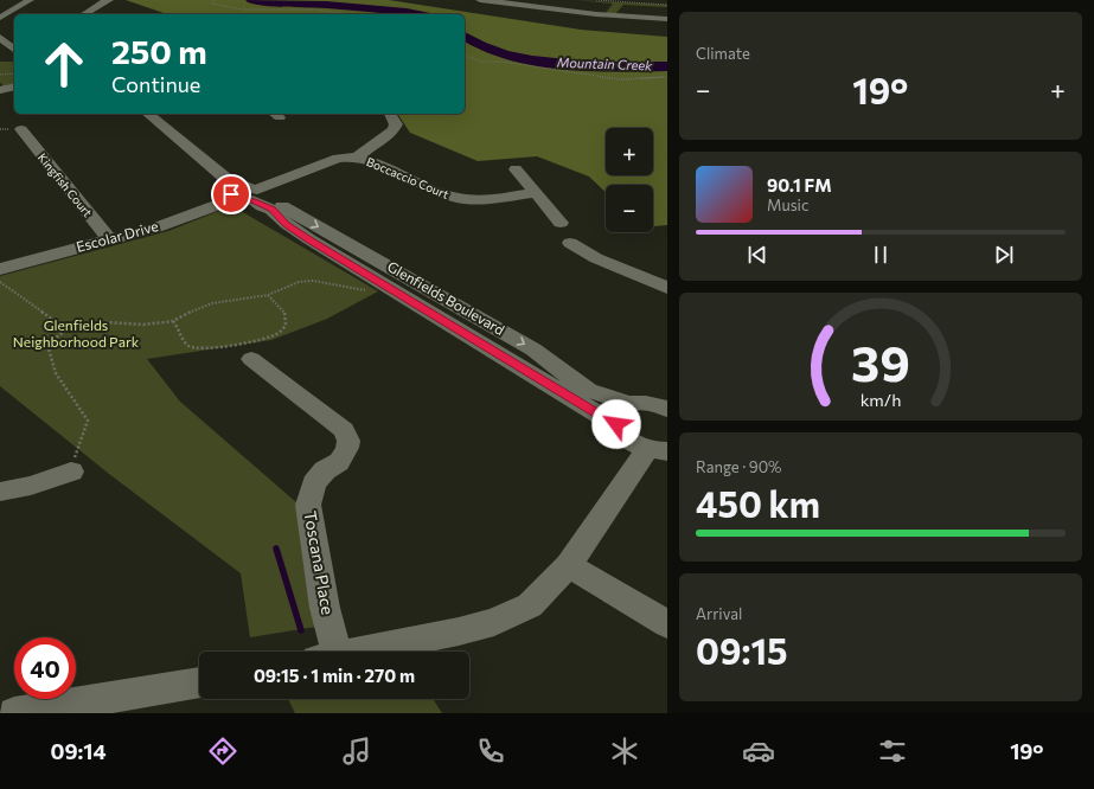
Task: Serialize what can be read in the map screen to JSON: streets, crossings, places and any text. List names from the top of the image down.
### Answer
{
  "streets": {
    "street": [
      "Boccaccio Court",
      "Kingfish Court",
      "Escolar Drive",
      "Glenfields Boulevard",
      "Toscana Place"
    ]
  },
  "crossings": [
    ["Boccaccio Court", "Escolar Drive"],
    ["Boccaccio Court", "Glenfields Boulevard"],
    ["Kingfish Court", "Escolar Drive"],
    ["Escolar Drive", "Glenfields Boulevard"]
  ],
  "water": ["Mountain Creek"],
  "parks": ["Glenfields Neighborhood Park"],
  "page": {
    "tile": [
      "Climate",
      ["Range · 90%", "450 km"],
      ["Arrival", "09:15"]
    ],
    "turn": ["250 m", "Continue"],
    "heat": ["−", "19°", "+"],
    "map_buttons": ["+", "−"],
    "song": ["90.1 FM", "Music"],
    "limit": "40",
    "trip": "09:15 · 1 min · 270 m",
    "tabs": ["09:14", "19°"],
    "gauge": ["39", "km/h"]
  }
}
